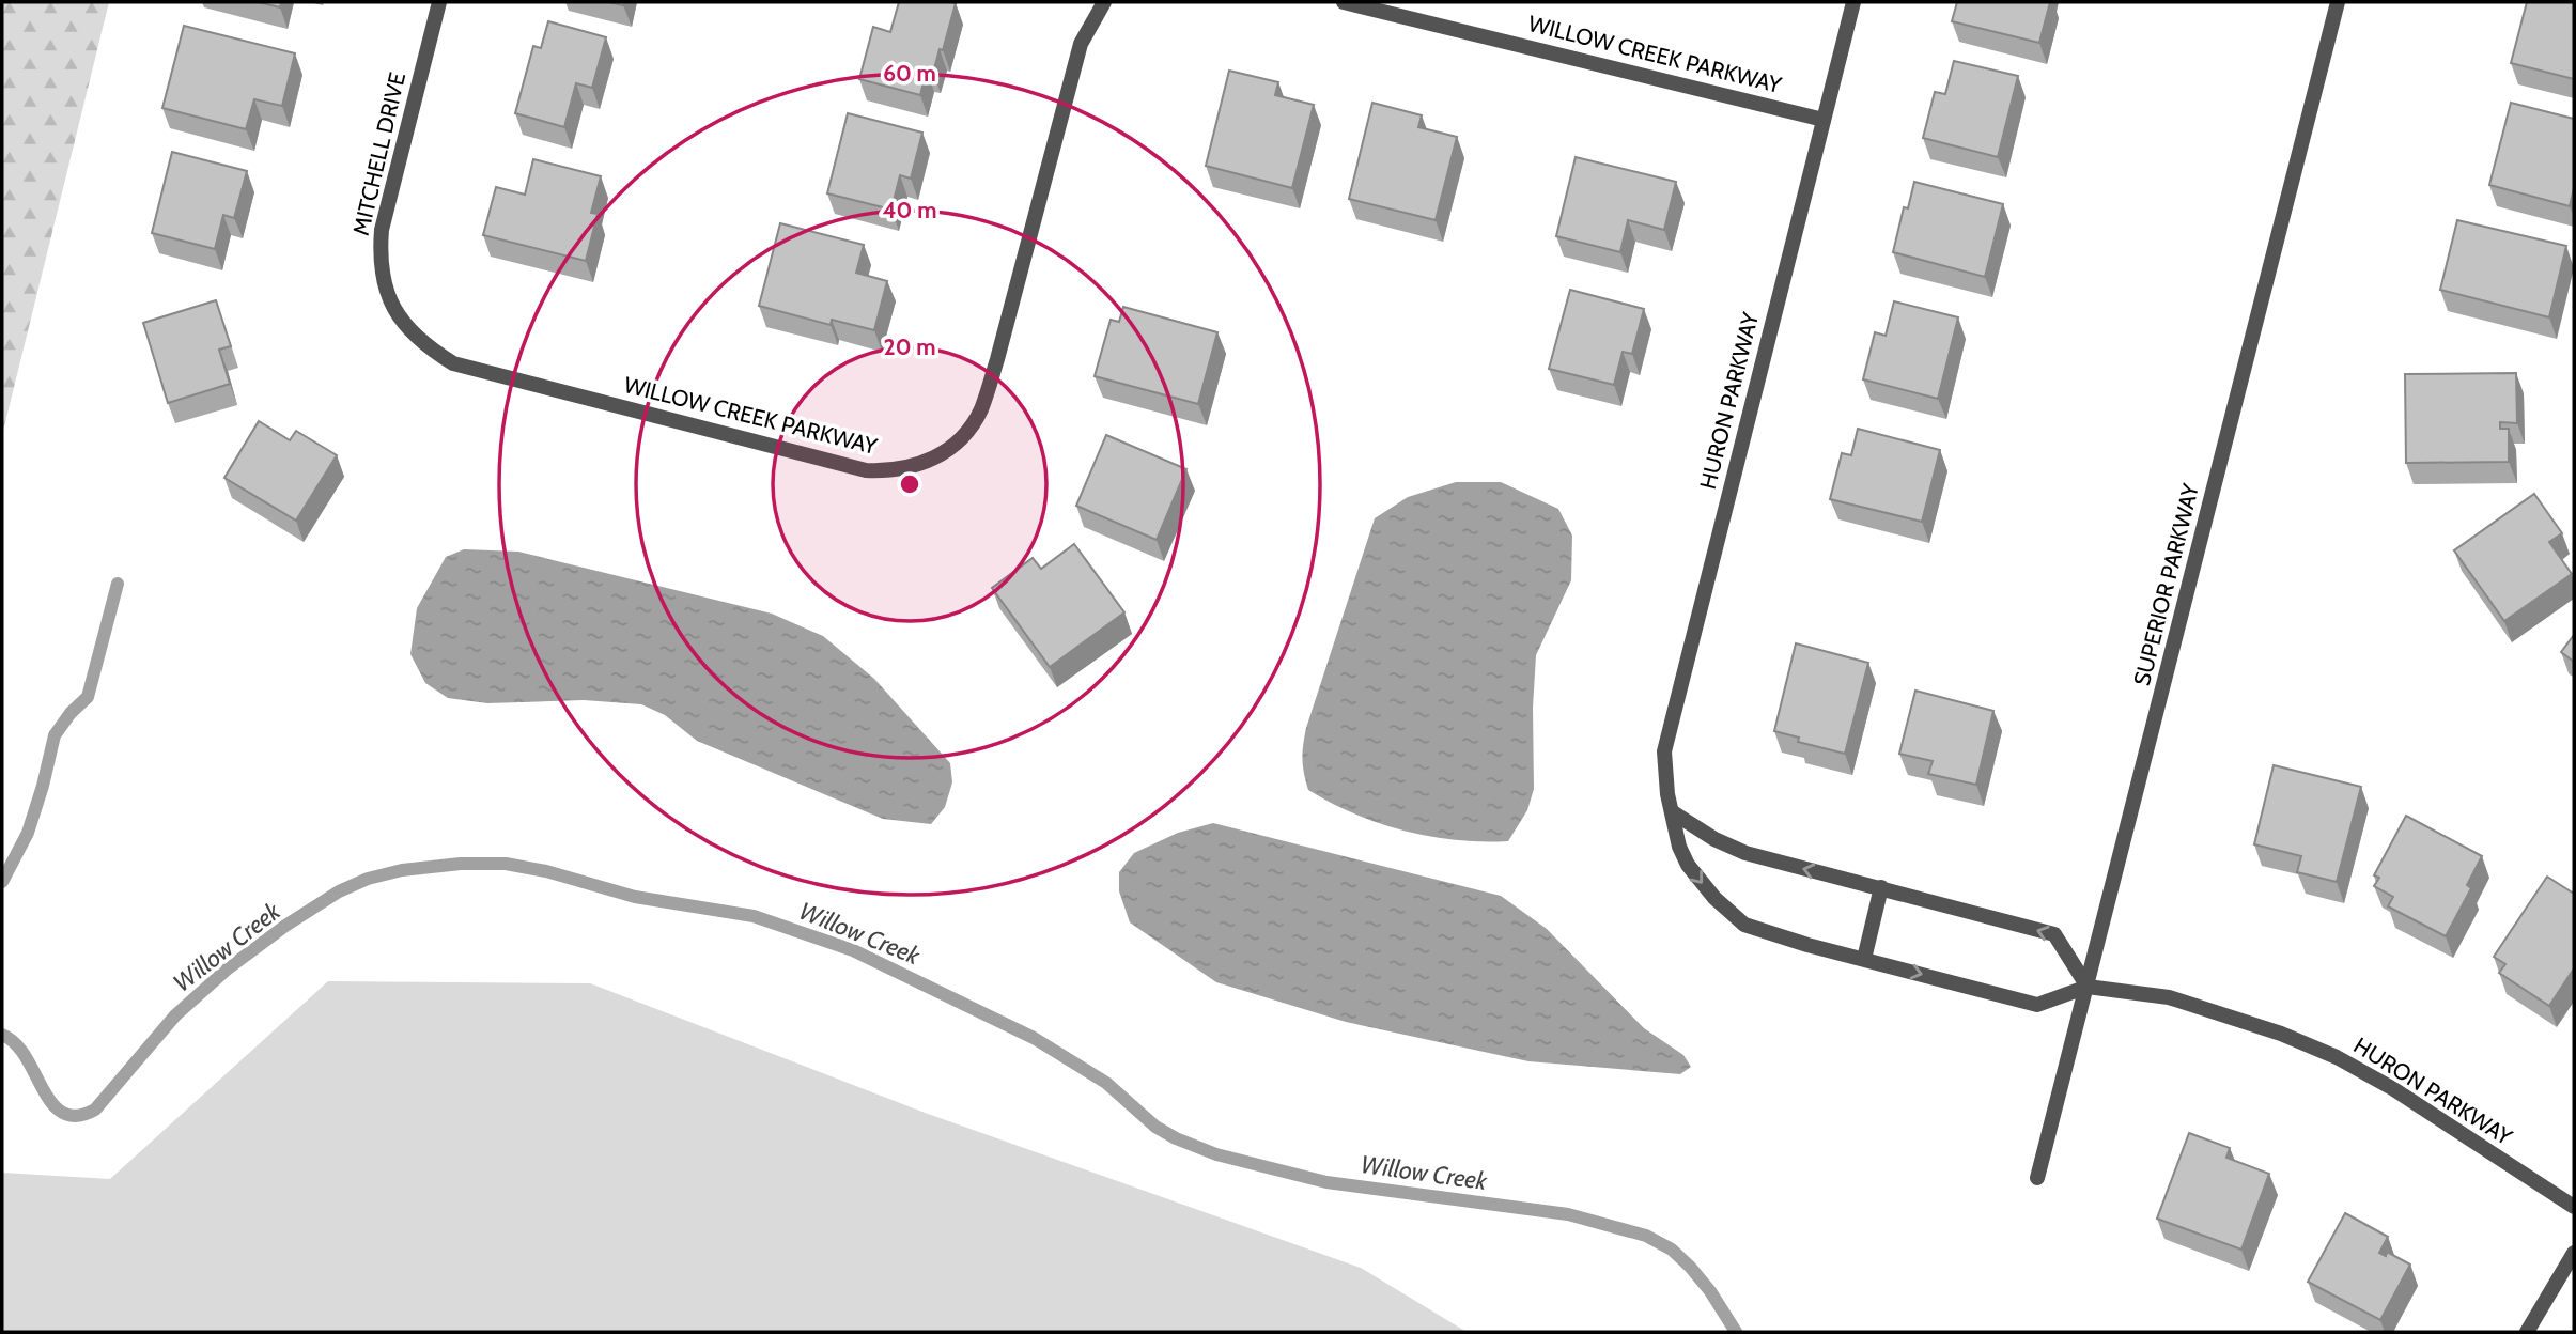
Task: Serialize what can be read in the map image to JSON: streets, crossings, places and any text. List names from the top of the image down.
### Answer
{
  "streets": {
    "street": [
      "WILLOW CREEK PARKWAY",
      "MITCHELL DRIVE",
      "HURON PARKWAY",
      "SUPERIOR PARKWAY"
    ]
  },
  "crossings": [
    ["WILLOW CREEK PARKWAY", "MITCHELL DRIVE"],
    ["WILLOW CREEK PARKWAY", "HURON PARKWAY"],
    ["HURON PARKWAY", "SUPERIOR PARKWAY"]
  ],
  "water": ["Willow Creek"],
  "rings": ["60 m", "40 m", "20 m"]
}
